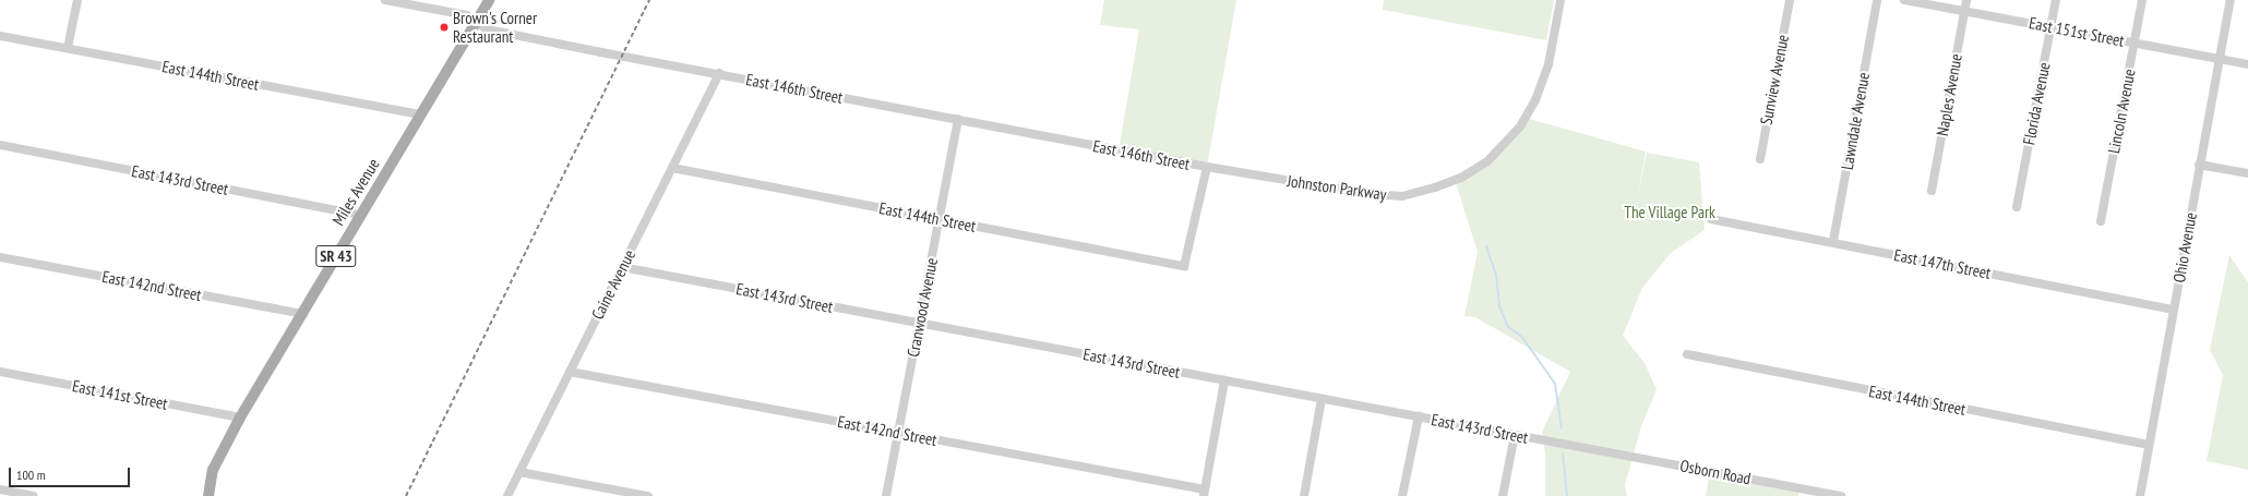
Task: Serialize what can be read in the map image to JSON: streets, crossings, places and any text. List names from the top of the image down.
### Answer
{
  "streets": {
    "main road": ["Miles Avenue", "SR 43"],
    "street": [
      "East 151st Street",
      "East 144th Street",
      "Sunview Avenue",
      "East 146th Street",
      "Naples Avenue",
      "Florida Avenue",
      "Lincoln Avenue",
      "Lawndale Avenue",
      "East 143rd Street",
      "Johnston Parkway",
      "Ohio Avenue",
      "East 147th Street",
      "Caine Avenue",
      "East 142nd Street",
      "Cranwood Avenue",
      "East 141st Street",
      "Osborn Road"
    ]
  },
  "crossings": [
    ["East 151st Street", "Naples Avenue"],
    ["East 151st Street", "Florida Avenue"],
    ["East 151st Street", "Lincoln Avenue"],
    ["East 151st Street", "Ohio Avenue"],
    ["East 144th Street", "East 146th Street"],
    ["East 144th Street", "Johnston Parkway"],
    ["East 144th Street", "Miles Avenue"],
    ["East 144th Street", "Ohio Avenue"],
    ["East 144th Street", "Caine Avenue"],
    ["East 144th Street", "Cranwood Avenue"],
    ["East 146th Street", "Johnston Parkway"],
    ["East 146th Street", "Miles Avenue"],
    ["East 146th Street", "Caine Avenue"],
    ["East 146th Street", "Cranwood Avenue"],
    ["Lawndale Avenue", "East 147th Street"],
    ["East 143rd Street", "Miles Avenue"],
    ["East 143rd Street", "Caine Avenue"],
    ["East 143rd Street", "Cranwood Avenue"],
    ["East 143rd Street", "Osborn Road"],
    ["Miles Avenue", "East 142nd Street"],
    ["Miles Avenue", "East 141st Street"],
    ["Ohio Avenue", "East 147th Street"],
    ["Caine Avenue", "East 142nd Street"],
    ["East 142nd Street", "Cranwood Avenue"]
  ],
  "parks": ["The Village Park"],
  "places": ["Brown's Corner Restaurant"],
  "scale_bar": "100 m"
}
